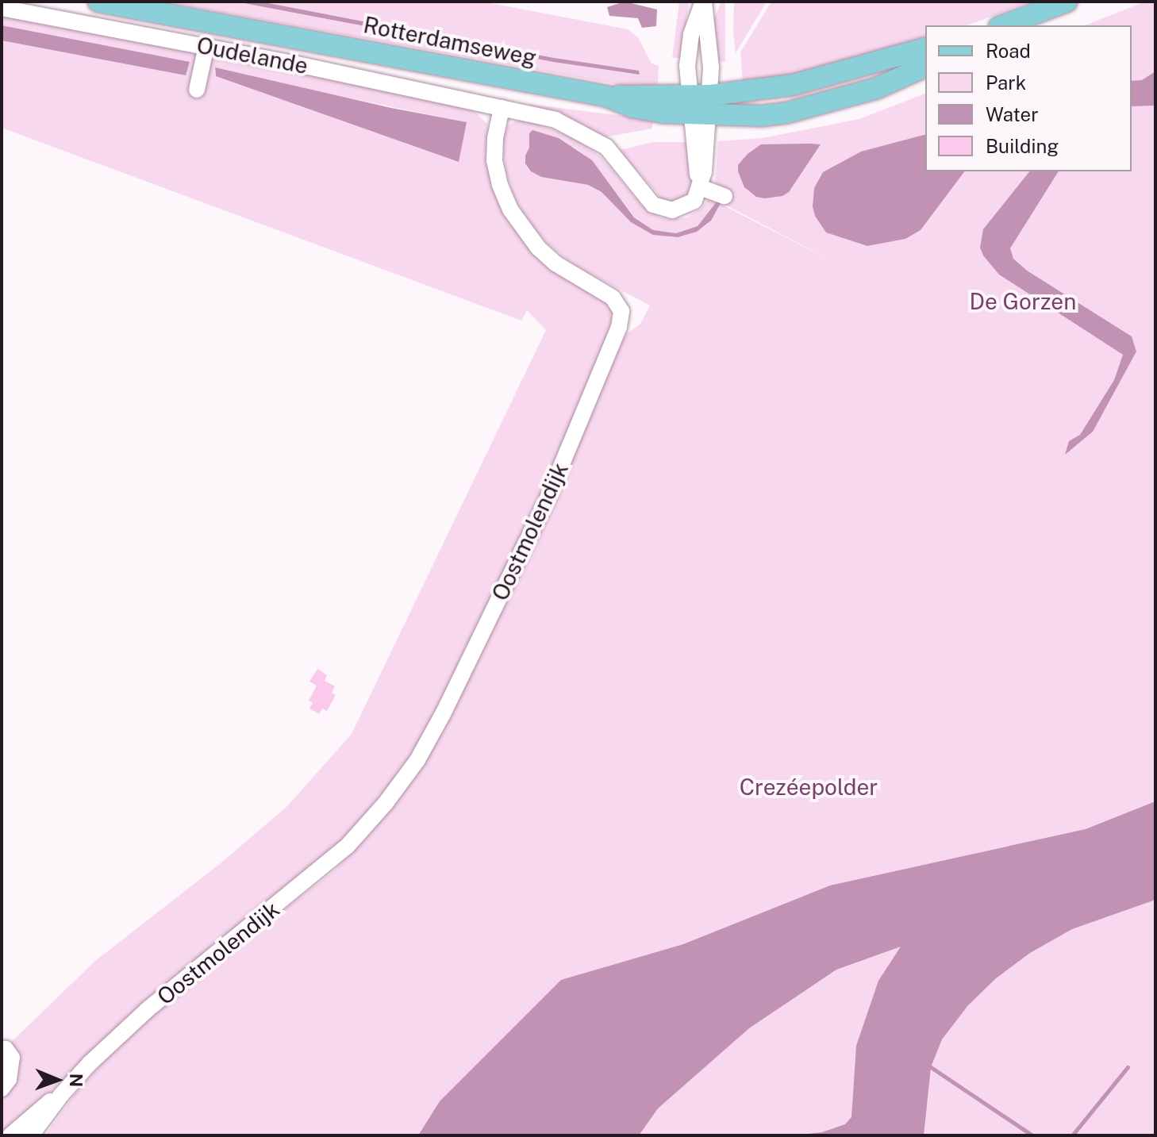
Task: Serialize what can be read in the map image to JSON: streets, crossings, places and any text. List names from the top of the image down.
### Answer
{
  "streets": {
    "main road": ["Rotterdamseweg"],
    "street": ["Oudelande", "Oostmolendijk"]
  },
  "crossings": [
    ["Oudelande", "Oostmolendijk"]
  ],
  "parks": ["De Gorzen", "Crezéepolder"],
  "legend": [
    "Road",
    "Park",
    "Water",
    "Building"
  ],
  "north": "right"
}
